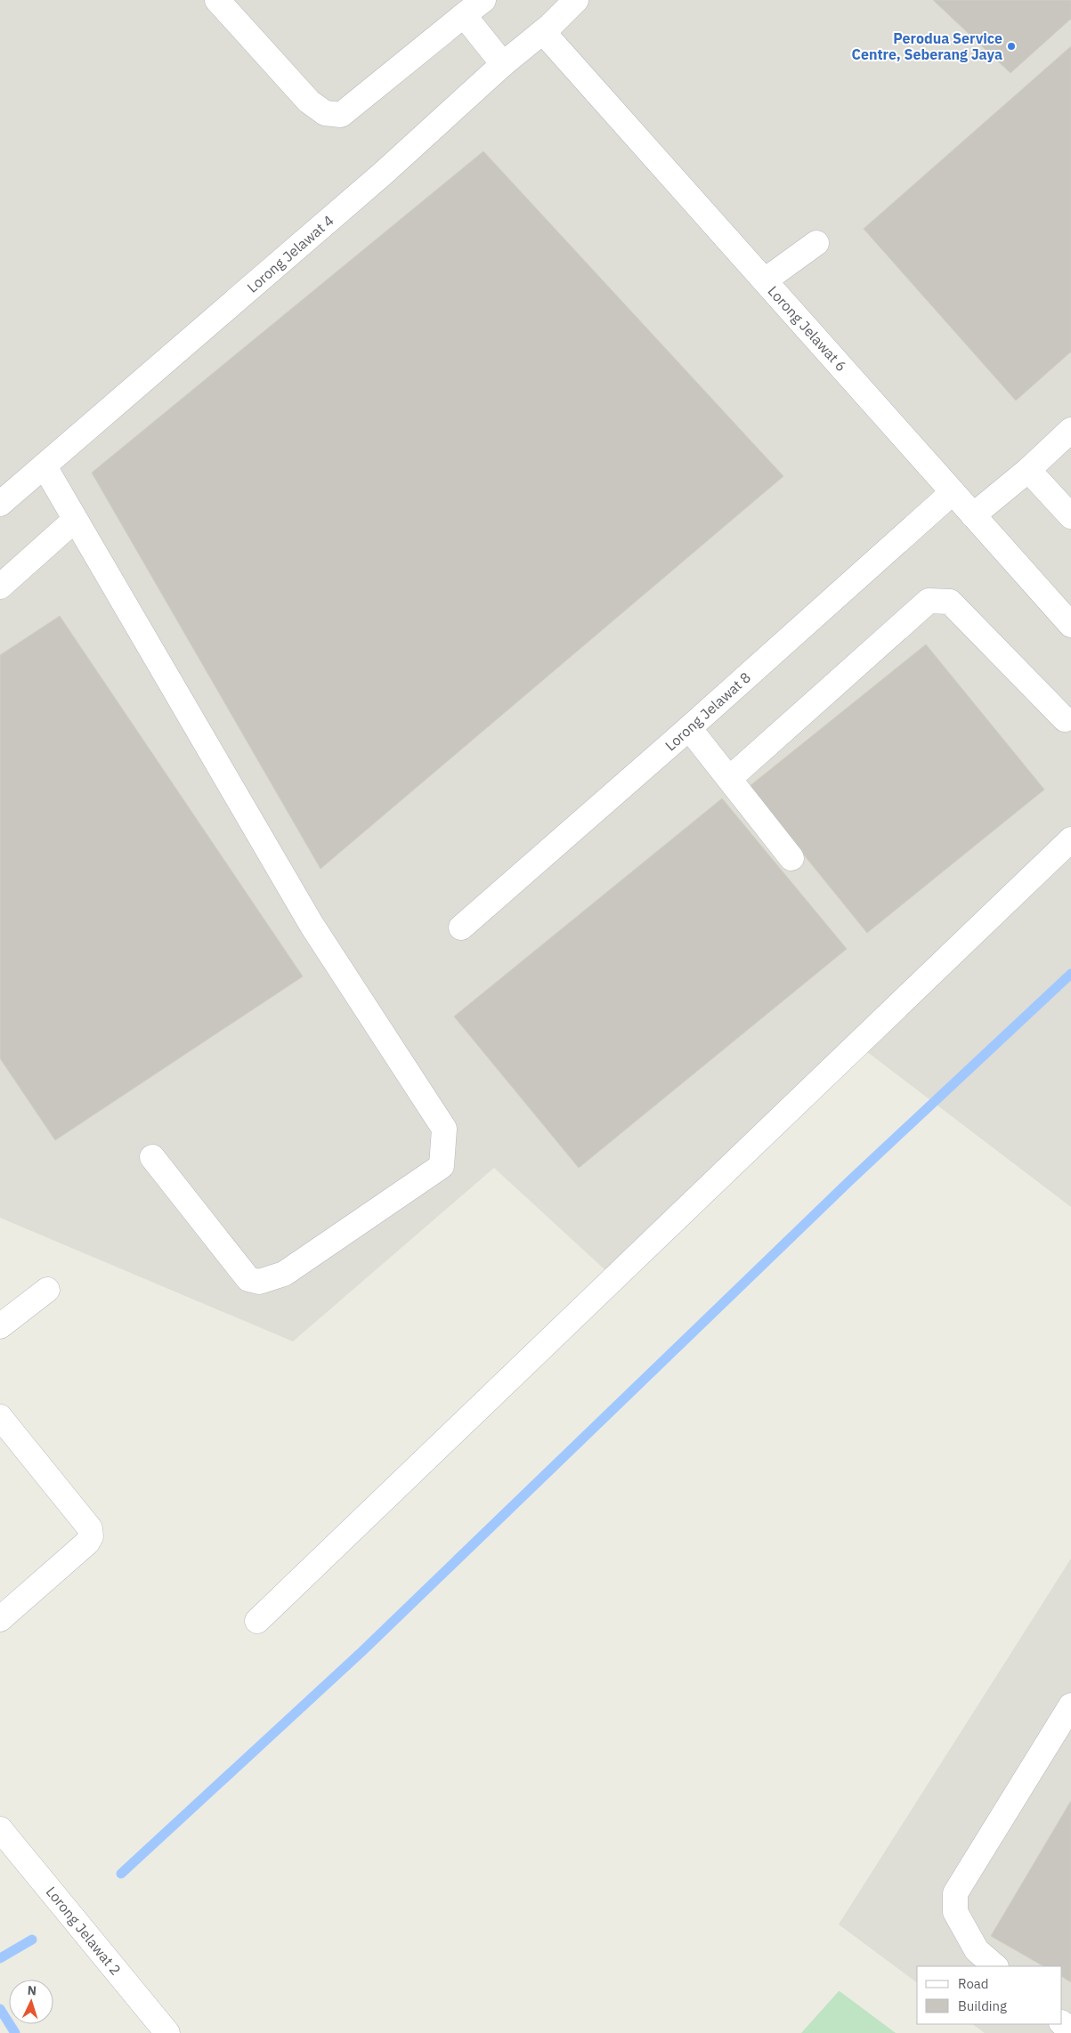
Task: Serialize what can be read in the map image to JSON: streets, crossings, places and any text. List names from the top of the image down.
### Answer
{
  "streets": {
    "street": [
      "Lorong Jelawat 4",
      "Lorong Jelawat 6",
      "Lorong Jelawat 8",
      "Lorong Jelawat 2"
    ]
  },
  "crossings": [
    ["Lorong Jelawat 4", "Lorong Jelawat 6"],
    ["Lorong Jelawat 6", "Lorong Jelawat 8"]
  ],
  "places": ["Perodua Service Centre, Seberang Jaya"],
  "legend": ["Road", "Building"],
  "north": "top"
}
